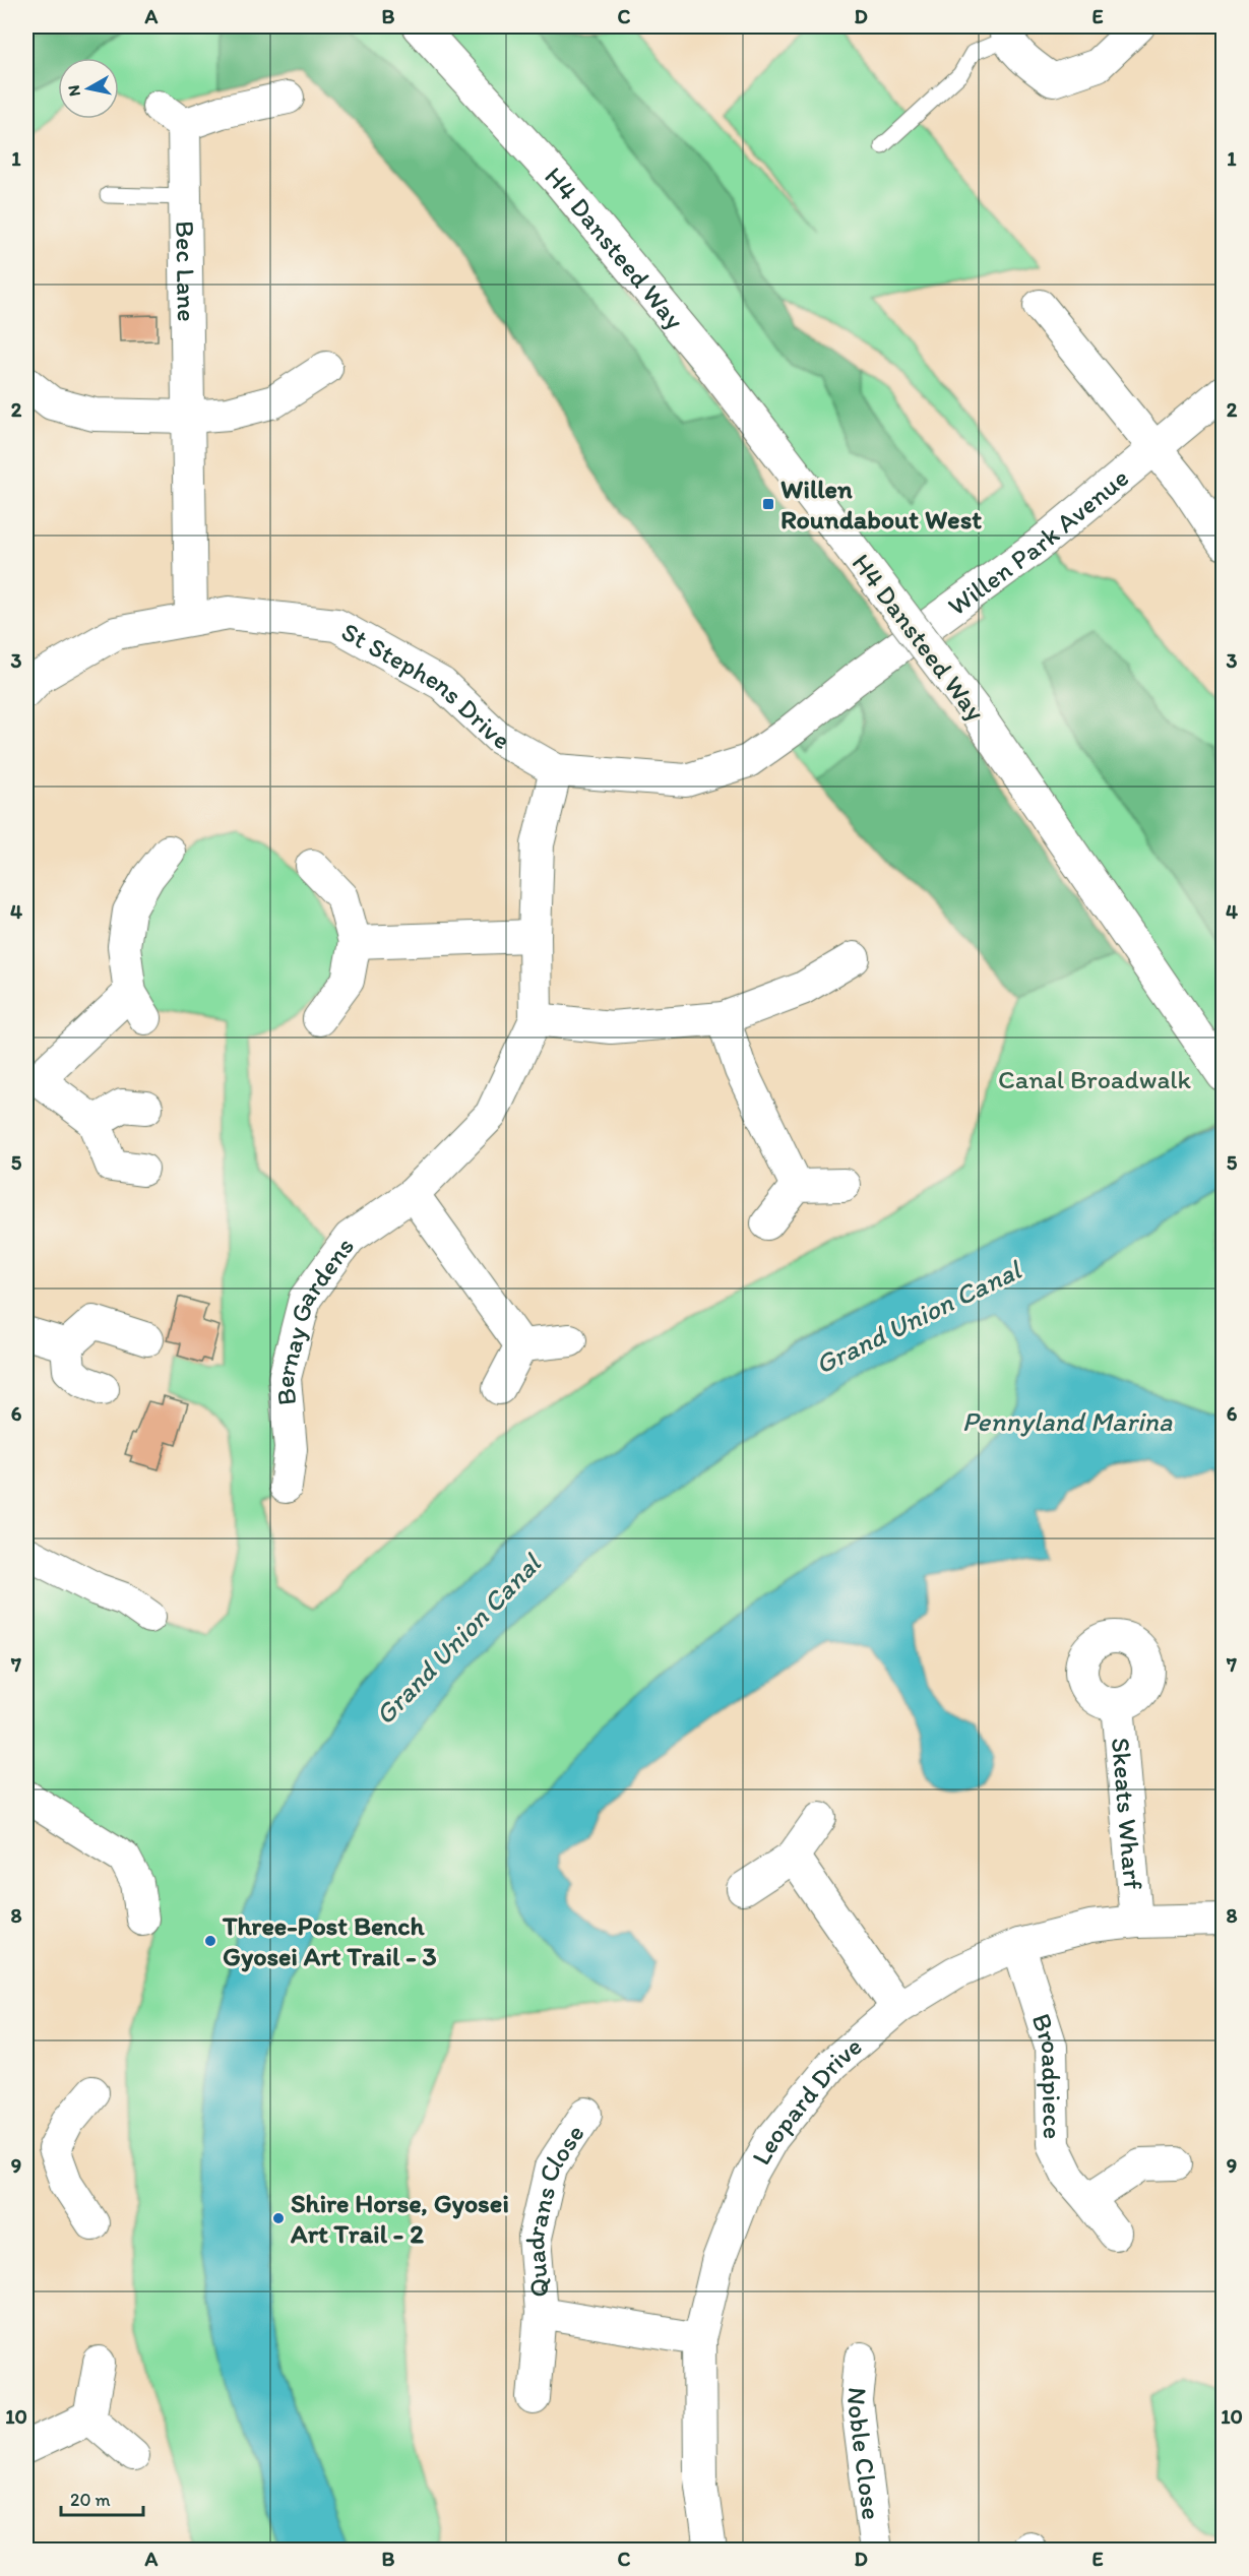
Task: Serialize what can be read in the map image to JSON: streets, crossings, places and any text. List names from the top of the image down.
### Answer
{
  "streets": {
    "street": [
      "H4 Dansteed Way",
      "Bec Lane",
      "Willen Park Avenue",
      "St Stephens Drive",
      "Bernay Gardens",
      "Skeats Wharf",
      "Broadpiece",
      "Leopard Drive",
      "Quadrans Close",
      "Noble Close"
    ]
  },
  "crossings": [
    ["Bec Lane", "St Stephens Drive"],
    ["Willen Park Avenue", "St Stephens Drive"],
    ["St Stephens Drive", "Bernay Gardens"],
    ["Skeats Wharf", "Leopard Drive"],
    ["Broadpiece", "Leopard Drive"],
    ["Leopard Drive", "Quadrans Close"]
  ],
  "water": ["Grand Union Canal", "Pennyland Marina"],
  "parks": ["Canal Broadwalk"],
  "places": {
    "transit": ["Willen Roundabout West"],
    "other": ["Three-Post Bench Gyosei Art Trail - 3", "Shire Horse, Gyosei Art Trail - 2"]
  },
  "scale_bar": "20 m",
  "north": "left",
  "grid": {
    "columns": [
      "A",
      "B",
      "C",
      "D",
      "E"
    ],
    "rows": [
      "1",
      "2",
      "3",
      "4",
      "5",
      "6",
      "7",
      "8",
      "9",
      "10"
    ]
  }
}
